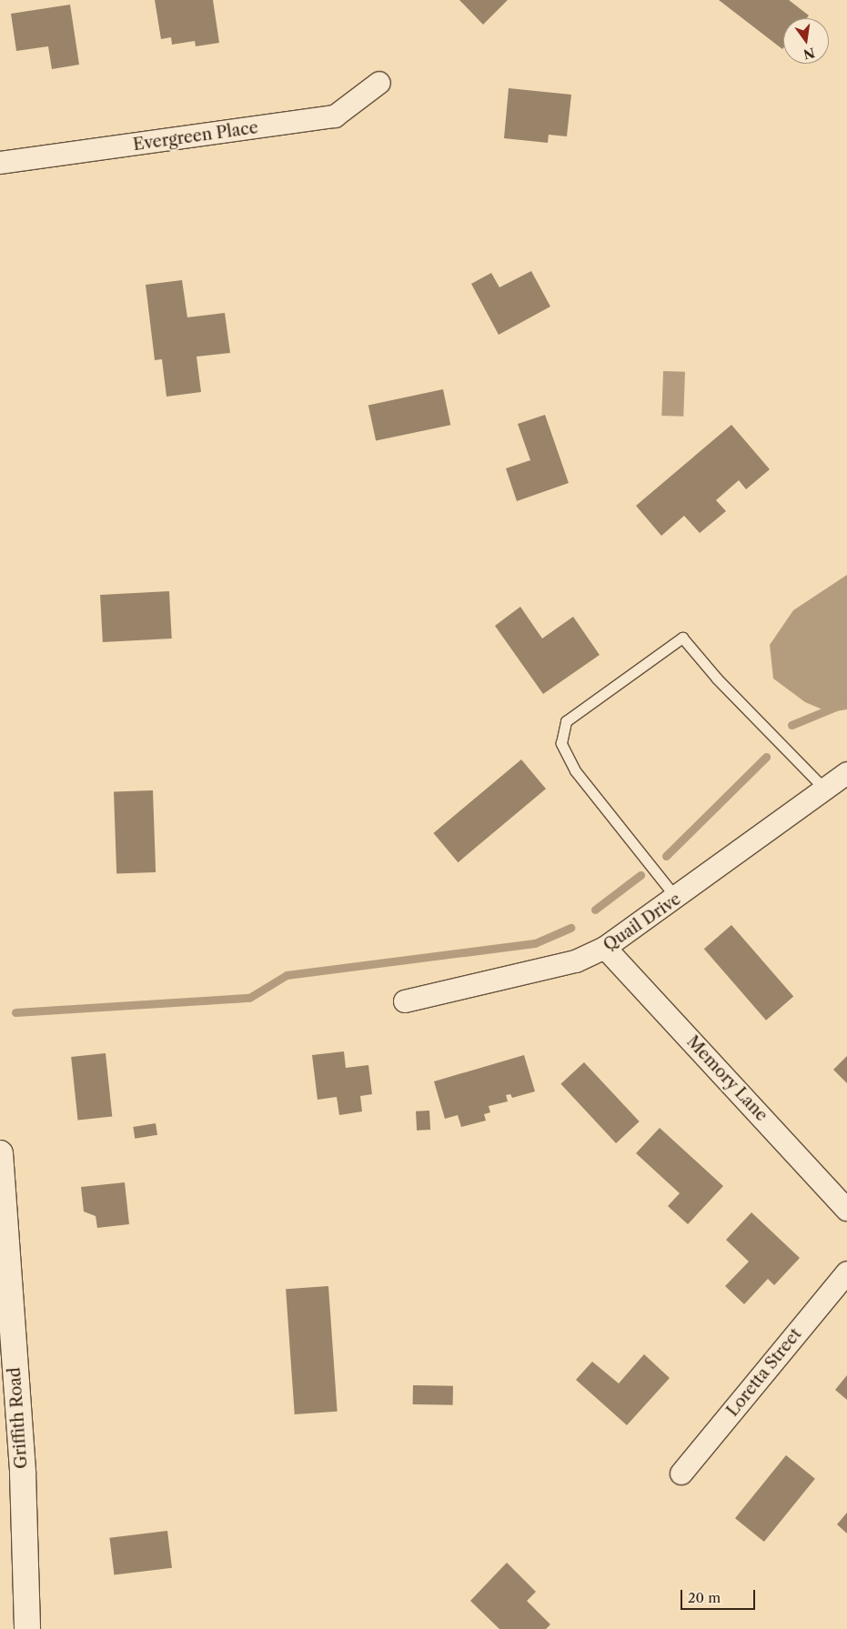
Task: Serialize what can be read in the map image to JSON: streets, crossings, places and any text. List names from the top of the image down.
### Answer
{
  "streets": {
    "street": [
      "Evergreen Place",
      "Quail Drive",
      "Memory Lane",
      "Loretta Street",
      "Griffith Road"
    ]
  },
  "crossings": [
    ["Quail Drive", "Memory Lane"]
  ],
  "scale_bar": "20 m",
  "north": "bottom"
}
